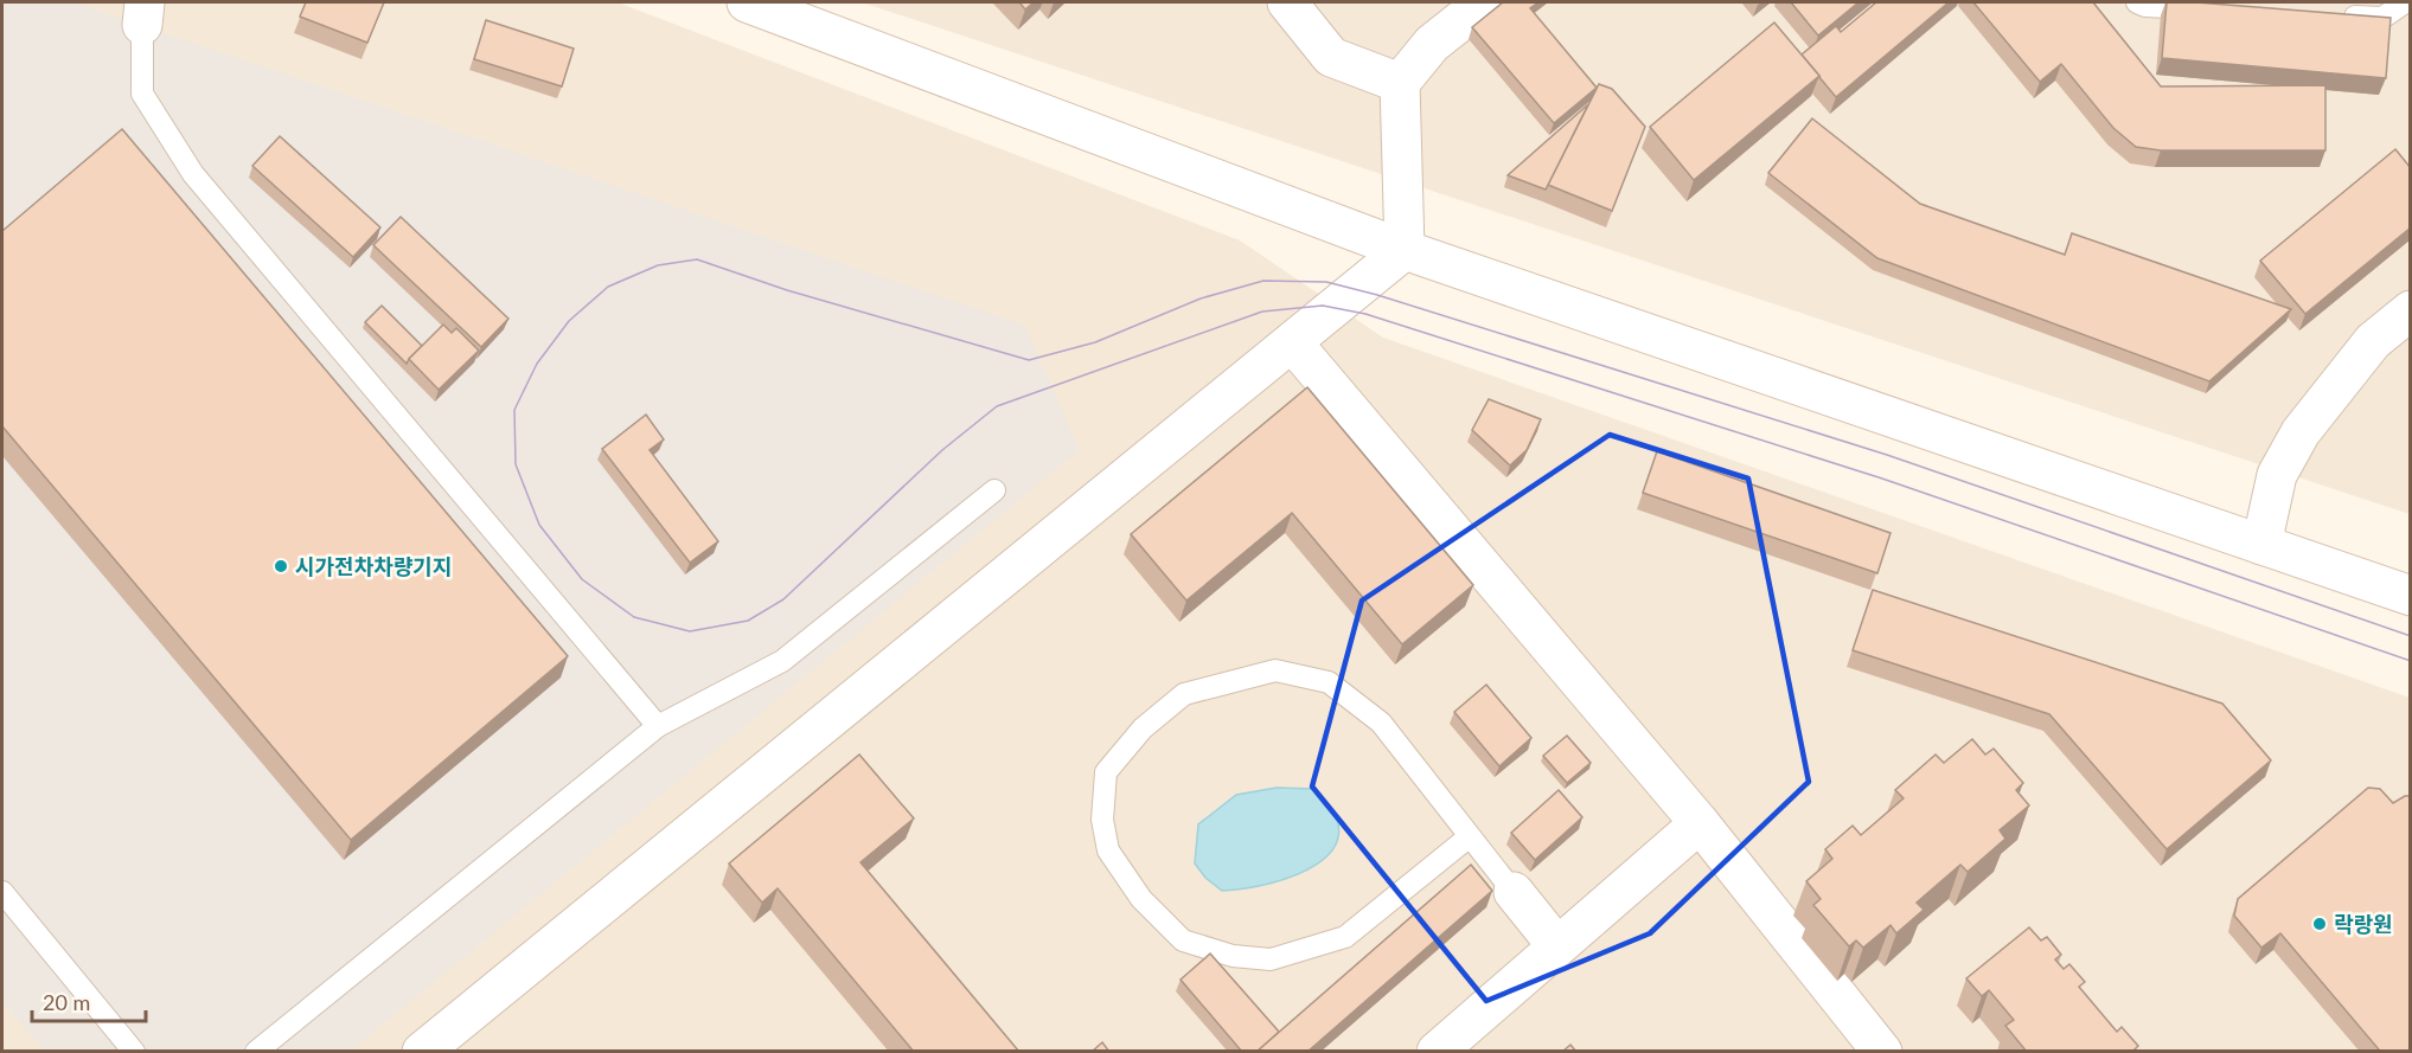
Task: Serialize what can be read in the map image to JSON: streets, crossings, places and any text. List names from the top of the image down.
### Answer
{
  "places": ["시가전차차량기지", "락랑원"],
  "scale_bar": "20 m"
}
